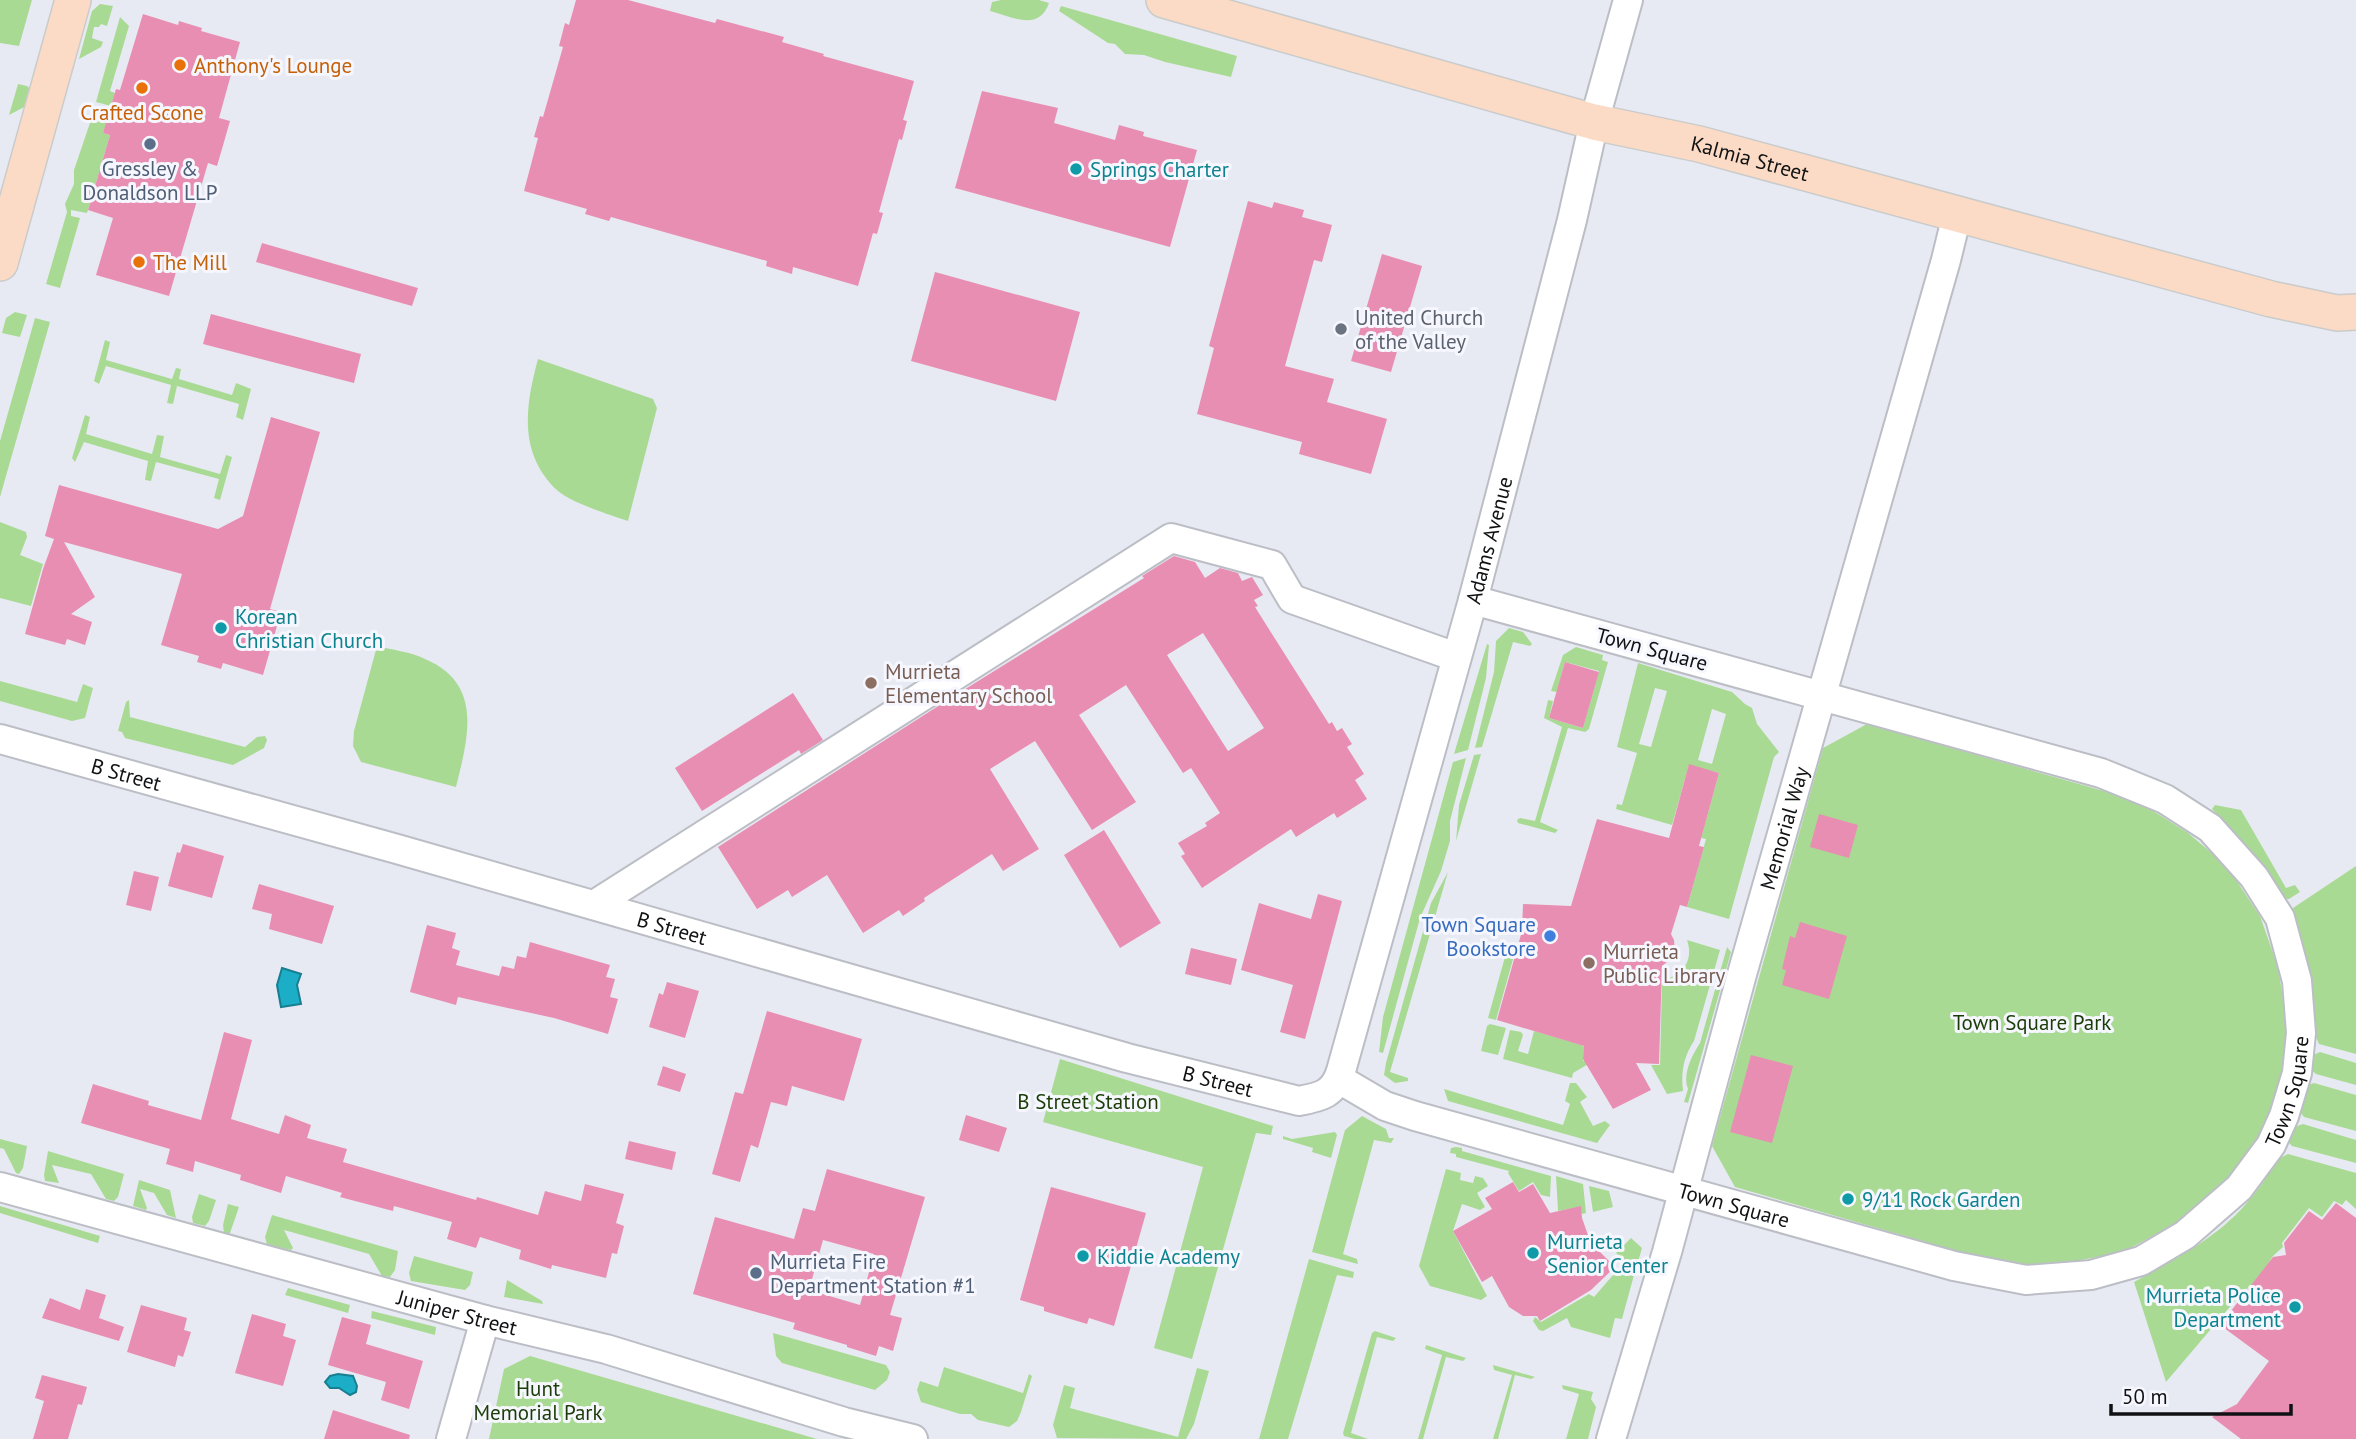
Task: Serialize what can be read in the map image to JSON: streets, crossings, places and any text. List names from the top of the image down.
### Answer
{
  "streets": {
    "main road": ["Kalmia Street"],
    "street": [
      "Adams Avenue",
      "Town Square",
      "B Street",
      "Memorial Way",
      "Juniper Street"
    ]
  },
  "crossings": [
    ["Kalmia Street", "Adams Avenue"],
    ["Kalmia Street", "Memorial Way"],
    ["Adams Avenue", "Town Square"],
    ["Adams Avenue", "B Street"],
    ["Town Square", "B Street"],
    ["Town Square", "Memorial Way"]
  ],
  "parks": ["Town Square Park", "B Street Station", "Hunt Memorial Park"],
  "places": [
    "Anthony's Lounge",
    "Crafted Scone",
    "Gressley & Donaldson LLP",
    "Springs Charter",
    "The Mill",
    "United Church of the Valley",
    "Korean Christian Church",
    "Murrieta Elementary School",
    "Town Square Bookstore",
    "Murrieta Public Library",
    "9/11 Rock Garden",
    "Murrieta Senior Center",
    "Kiddie Academy",
    "Murrieta Fire Department Station #1",
    "Murrieta Police Department"
  ],
  "scale_bar": "50 m"
}
